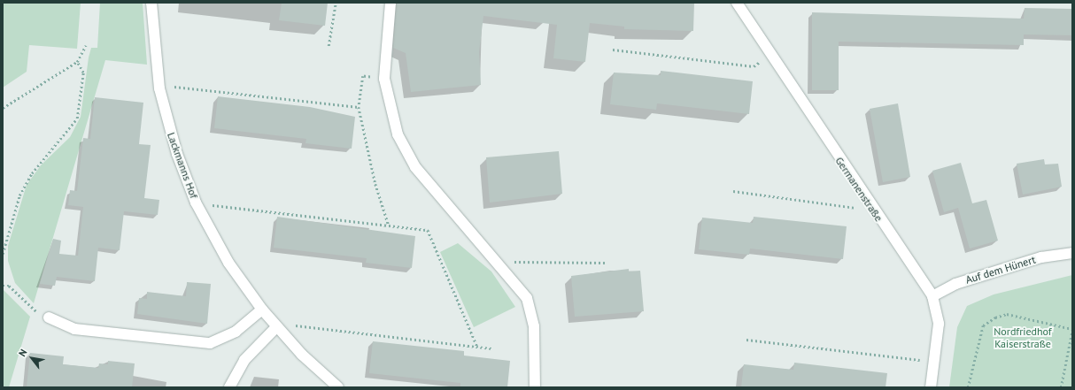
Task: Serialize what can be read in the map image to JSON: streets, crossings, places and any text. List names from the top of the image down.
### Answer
{
  "streets": {
    "street": ["Lackmanns Hof", "Germanenstraße", "Auf dem Hünert"]
  },
  "crossings": [
    ["Germanenstraße", "Auf dem Hünert"]
  ],
  "parks": ["Nordfriedhof Kaiserstraße"],
  "north": "top left"
}
